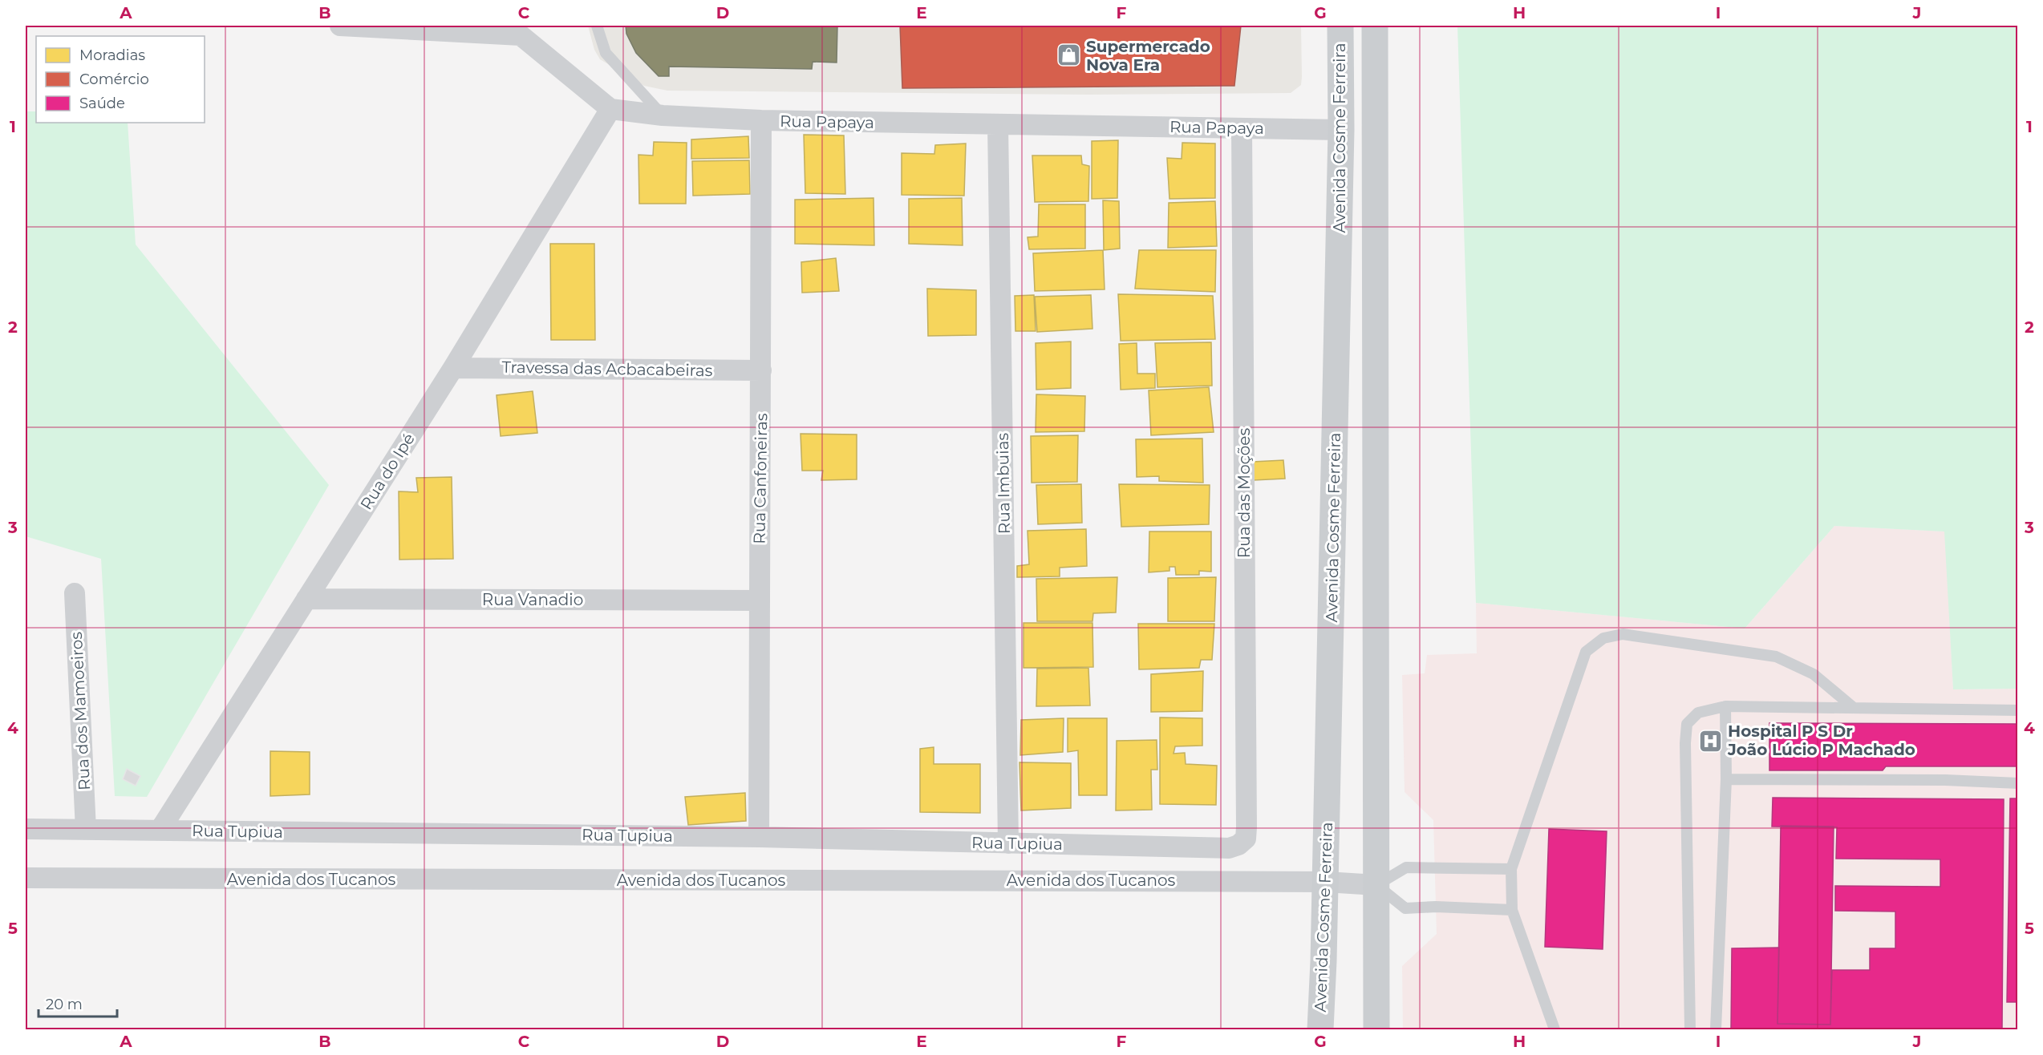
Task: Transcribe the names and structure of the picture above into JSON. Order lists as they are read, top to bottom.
{
  "streets": {
    "main road": ["Avenida Cosme Ferreira"],
    "street": [
      "Rua Papaya",
      "Travessa das Acbacabeiras",
      "Rua do Ipé",
      "Rua Canfoneiras",
      "Rua Imbuias",
      "Rua das Moções",
      "Rua Vanadio",
      "Rua dos Mamoeiros",
      "Rua Tupiua",
      "Avenida dos Tucanos"
    ]
  },
  "crossings": [
    ["Rua Papaya", "Avenida Cosme Ferreira"],
    ["Rua Papaya", "Rua do Ipé"],
    ["Rua Papaya", "Rua Canfoneiras"],
    ["Rua Papaya", "Rua Imbuias"],
    ["Rua Papaya", "Rua das Moções"],
    ["Avenida Cosme Ferreira", "Avenida dos Tucanos"],
    ["Travessa das Acbacabeiras", "Rua do Ipé"],
    ["Travessa das Acbacabeiras", "Rua Canfoneiras"],
    ["Rua do Ipé", "Rua Vanadio"],
    ["Rua do Ipé", "Rua Tupiua"],
    ["Rua Canfoneiras", "Rua Vanadio"],
    ["Rua Canfoneiras", "Rua Tupiua"],
    ["Rua Imbuias", "Rua Tupiua"],
    ["Rua das Moções", "Rua Tupiua"],
    ["Rua dos Mamoeiros", "Rua Tupiua"]
  ],
  "places": {
    "shop": ["Supermercado Nova Era"],
    "hospital": ["Hospital P S Dr João Lúcio P Machado"]
  },
  "legend": ["Moradias", "Comércio", "Saúde"],
  "scale_bar": "20 m",
  "grid": {
    "columns": [
      "A",
      "B",
      "C",
      "D",
      "E",
      "F",
      "G",
      "H",
      "I",
      "J"
    ],
    "rows": [
      "1",
      "2",
      "3",
      "4",
      "5"
    ]
  }
}
